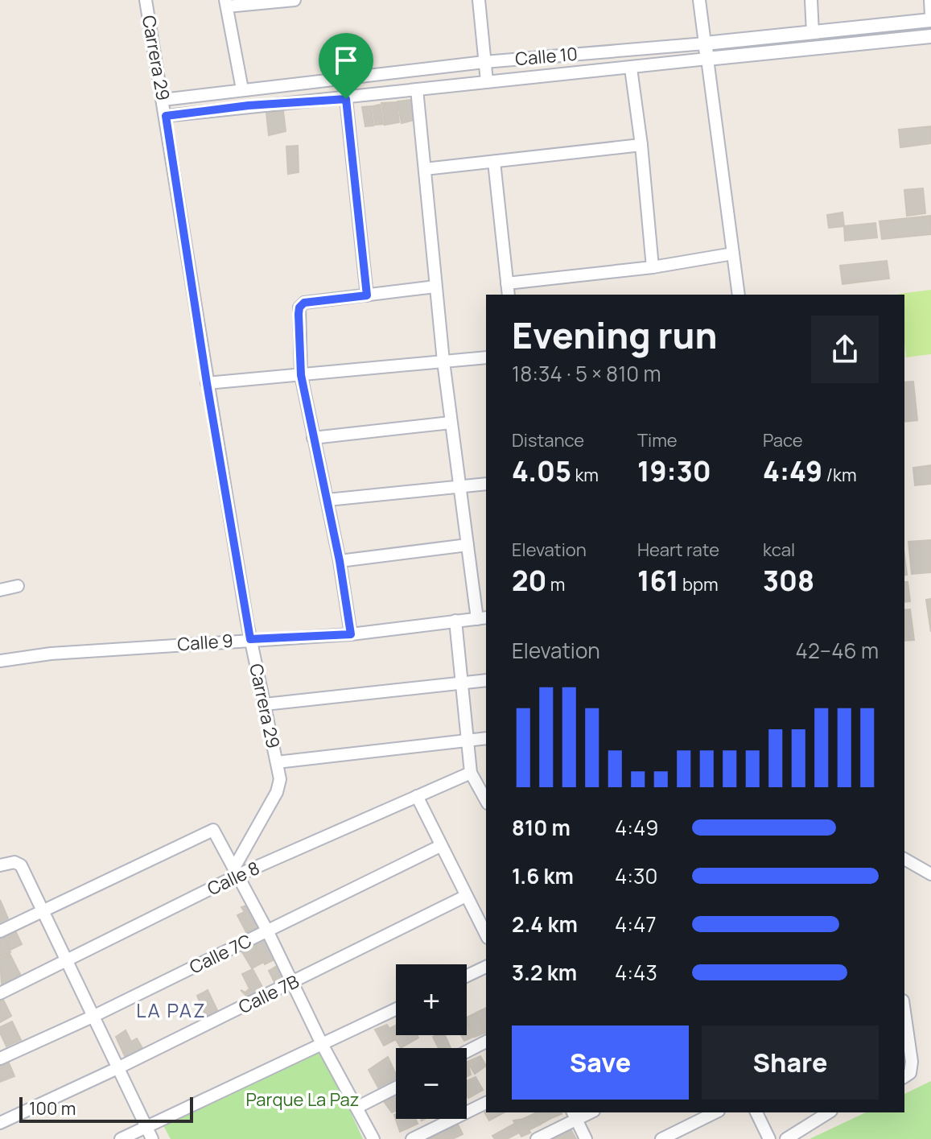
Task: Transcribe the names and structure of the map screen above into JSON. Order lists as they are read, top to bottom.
{
  "streets": {
    "street": [
      "Calle 10",
      "Carrera 29",
      "Calle 9",
      "Calle 8",
      "Calle 7C",
      "Calle 7B"
    ]
  },
  "crossings": [
    ["Calle 10", "Carrera 29"],
    ["Carrera 29", "Calle 9"],
    ["Carrera 29", "Calle 8"]
  ],
  "districts": ["LA PAZ"],
  "parks": ["Parque La Paz"],
  "scale_bar": "100 m",
  "page": {
    "heading": ["Evening run", "18:34 · 5 × 810 m"],
    "stats": [
      ["Distance", "4.05 km"],
      ["Time", "19:30"],
      ["Pace", "4:49 /km"],
      ["Elevation", "20 m"],
      ["Heart rate", "161 bpm"],
      ["kcal", "308"]
    ],
    "chart": ["Elevation", "42–46 m"],
    "list": [
      {
        "name": "810 m",
        "note": "4:49"
      },
      {
        "name": "1.6 km",
        "note": "4:30"
      },
      {
        "name": "2.4 km",
        "note": "4:47"
      },
      {
        "name": "3.2 km",
        "note": "4:43"
      }
    ],
    "map_buttons": ["+", "−"],
    "buttons": ["Save", "Share"],
    "scale": "100 m"
  }
}
